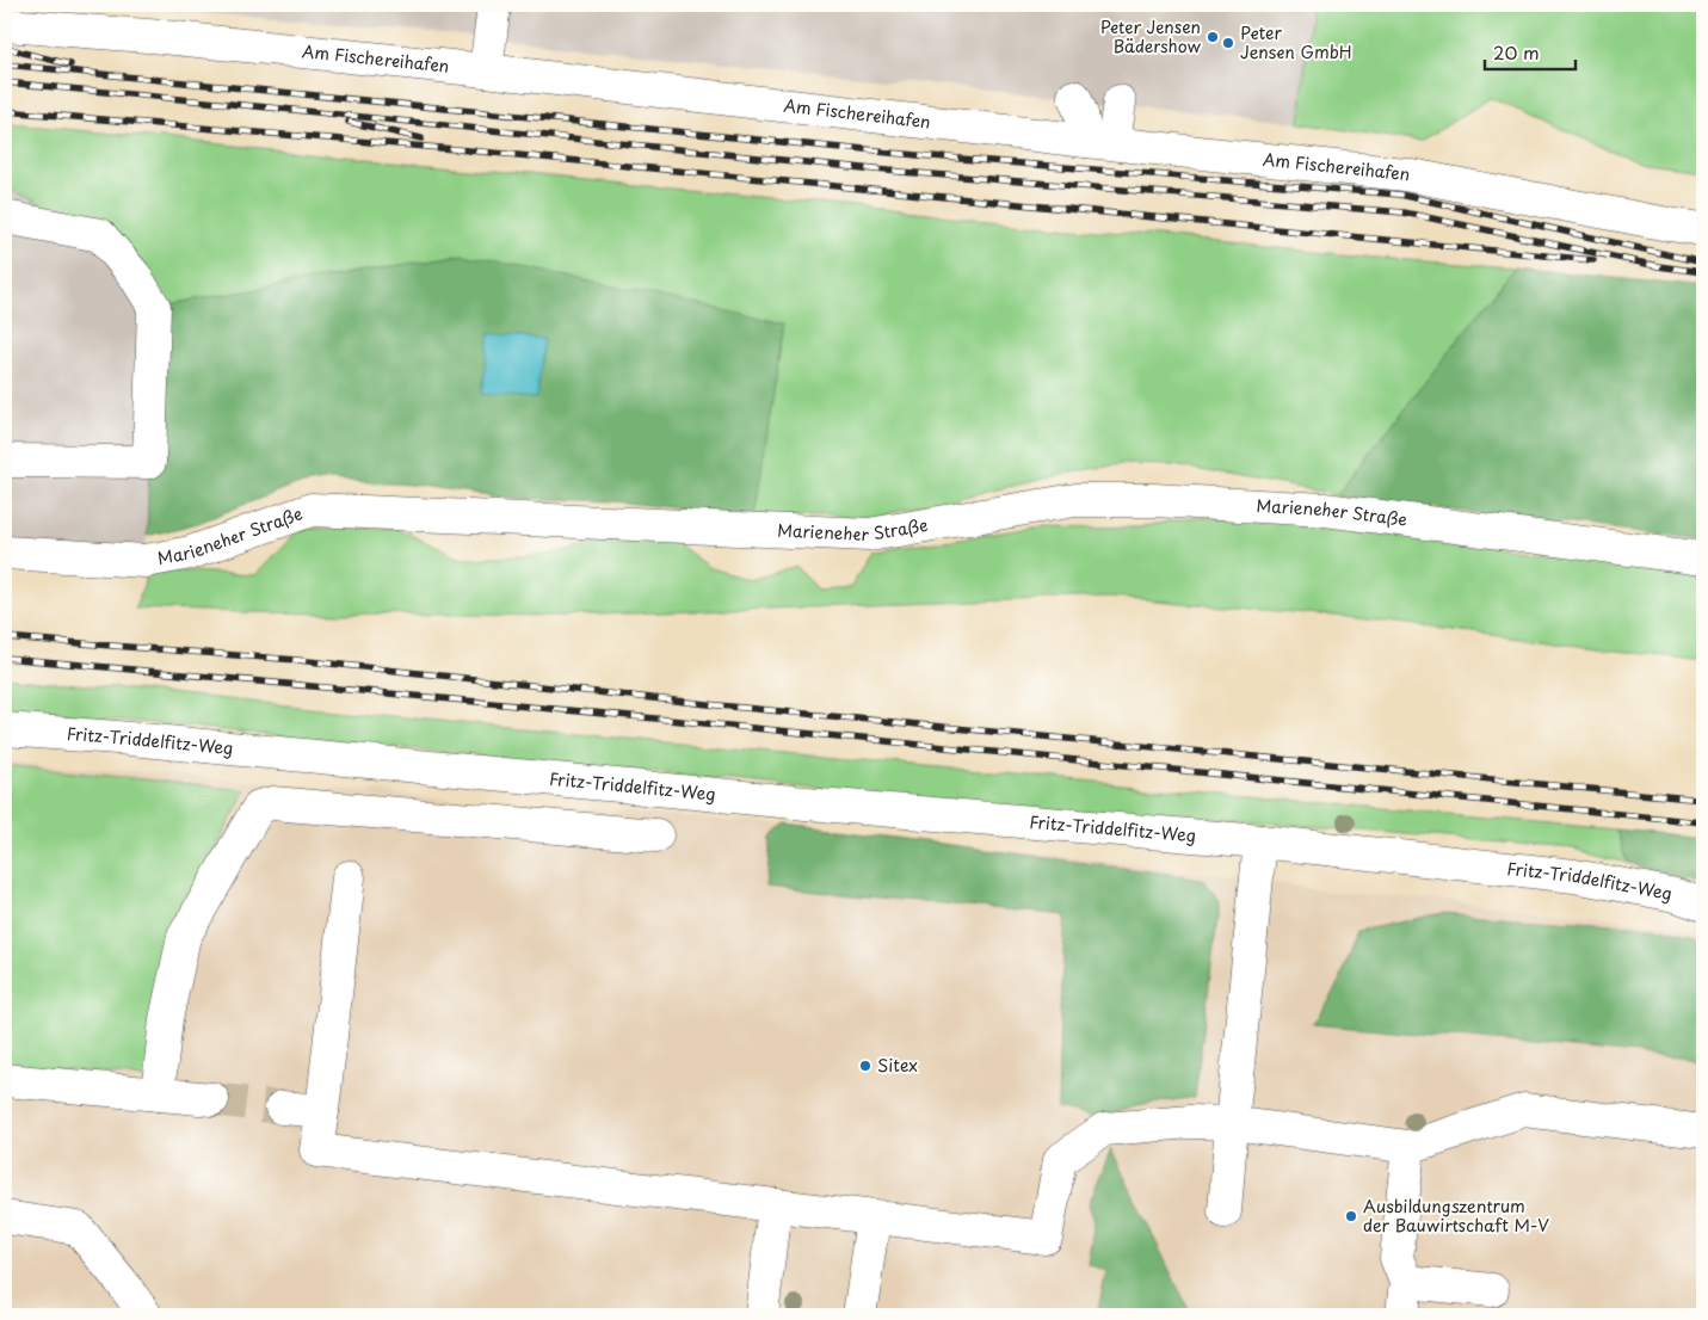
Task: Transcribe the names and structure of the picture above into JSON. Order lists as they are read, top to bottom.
{
  "streets": {
    "street": ["Am Fischereihafen", "Marieneher Straße", "Fritz-Triddelfitz-Weg"]
  },
  "places": [
    "Peter Jensen Bädershow",
    "Peter Jensen GmbH",
    "Sitex",
    "Ausbildungszentrum der Bauwirtschaft M-V"
  ],
  "scale_bar": "20 m"
}
